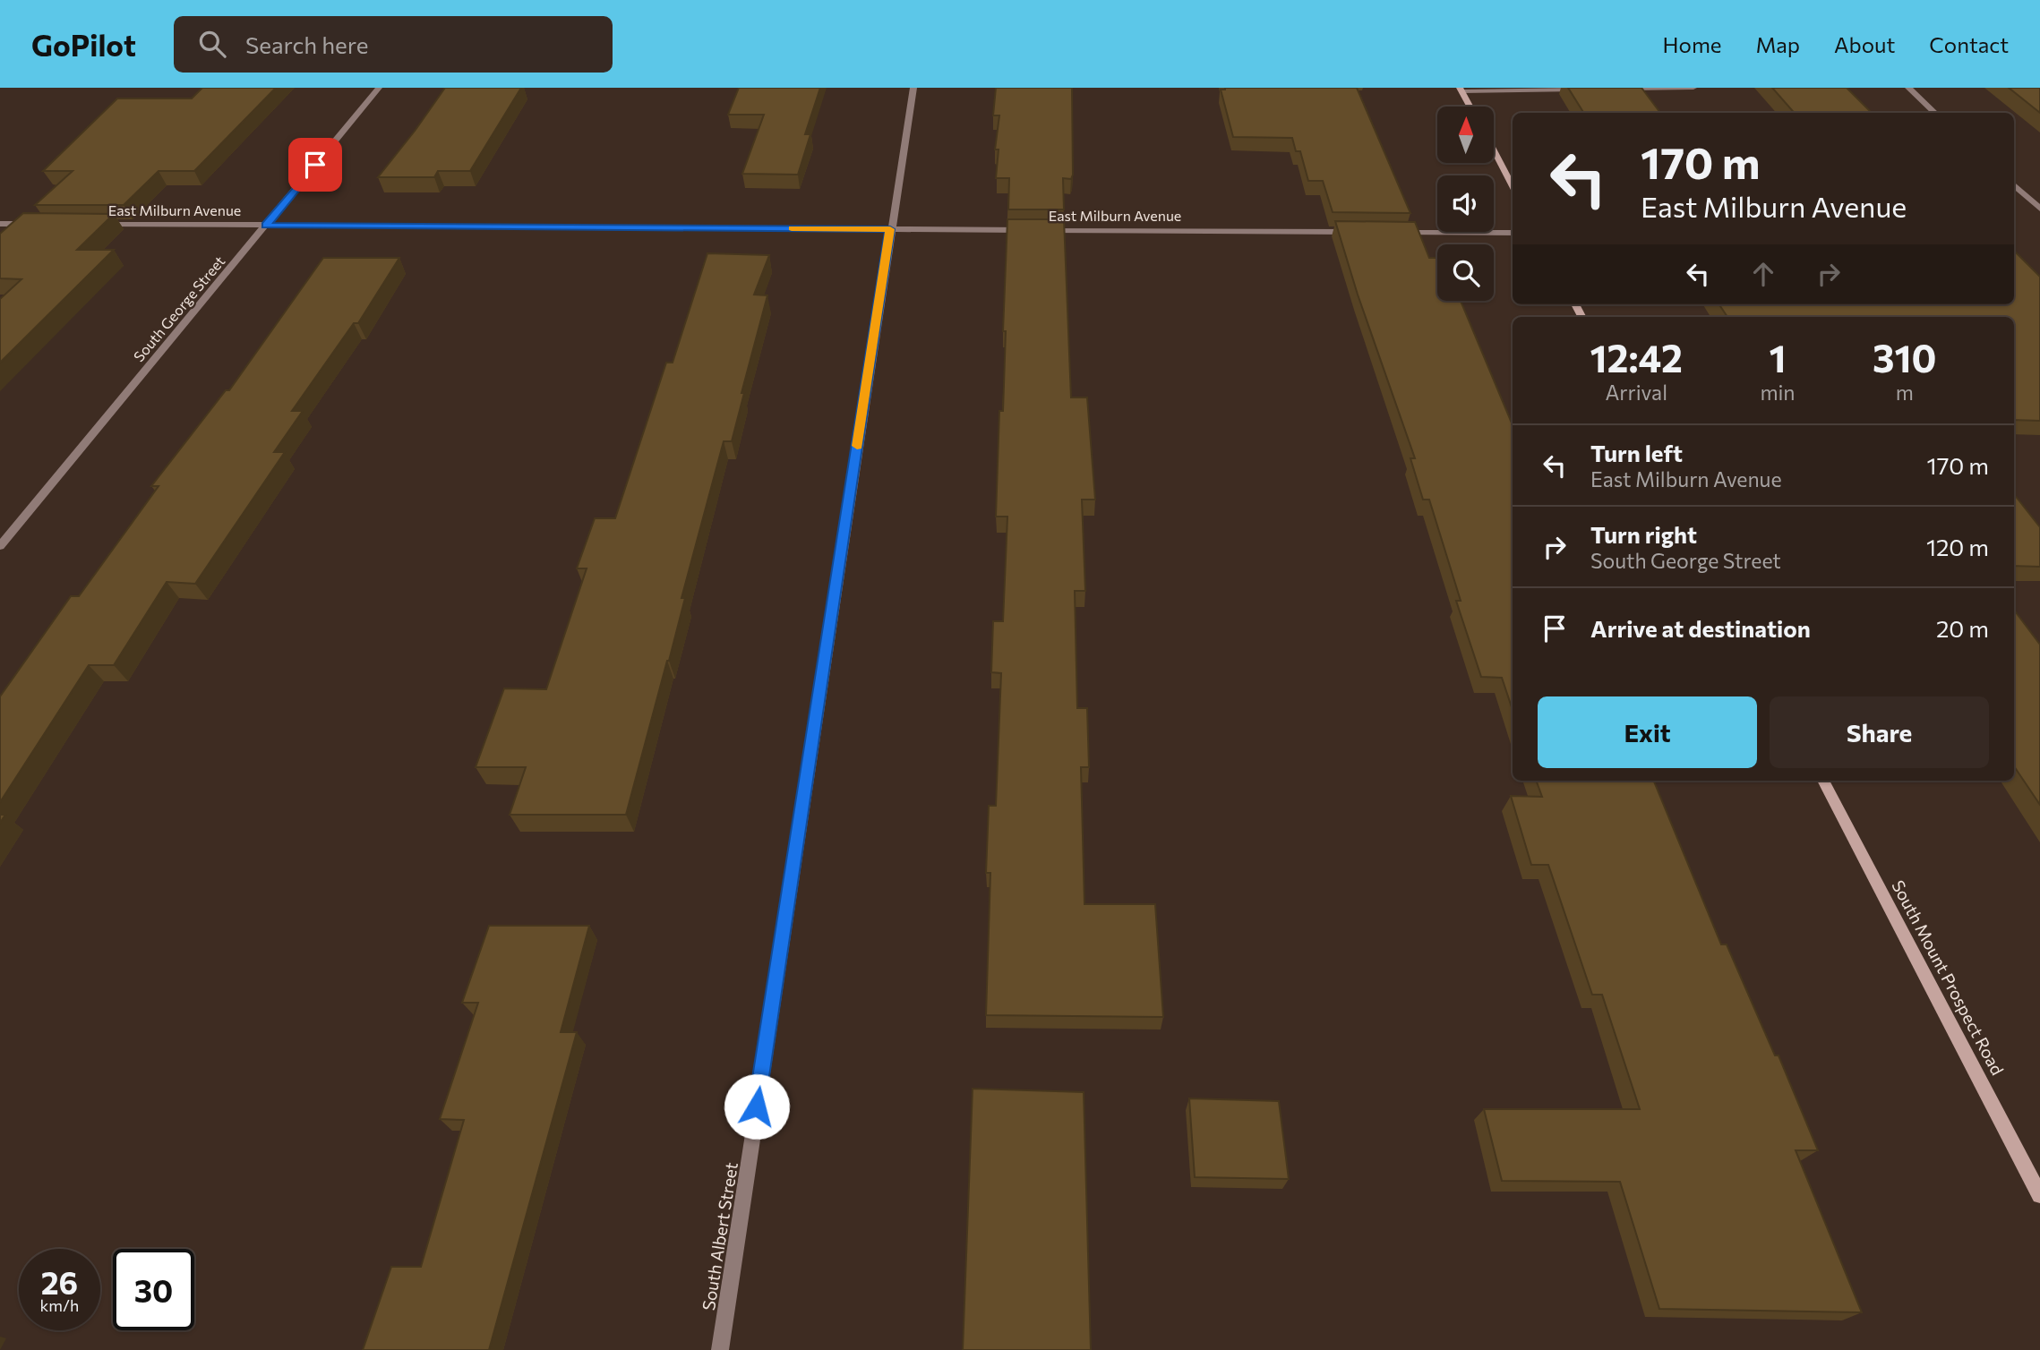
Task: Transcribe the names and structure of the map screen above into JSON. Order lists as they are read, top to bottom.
{
  "streets": {
    "main road": ["South Mount Prospect Road"],
    "street": ["East Milburn Avenue", "South George Street", "South Albert Street"]
  },
  "crossings": [
    ["East Milburn Avenue", "South George Street"],
    ["East Milburn Avenue", "South Albert Street"]
  ],
  "north": "top",
  "page": {
    "header": "GoPilot",
    "search": "Search here",
    "nav": [
      "Home",
      "Map",
      "About",
      "Contact"
    ],
    "turn": ["170 m", "East Milburn Avenue"],
    "eta": [
      "12:42",
      "Arrival",
      "1",
      "min",
      "310",
      "m"
    ],
    "list": [
      {
        "name": "Turn left",
        "note": "East Milburn Avenue",
        "value": "170 m"
      },
      {
        "name": "Turn right",
        "note": "South George Street",
        "value": "120 m"
      },
      {
        "name": "Arrive at destination",
        "value": "20 m"
      }
    ],
    "buttons": ["Exit", "Share"],
    "speed": "26 km/h",
    "limit": "30"
  }
}
